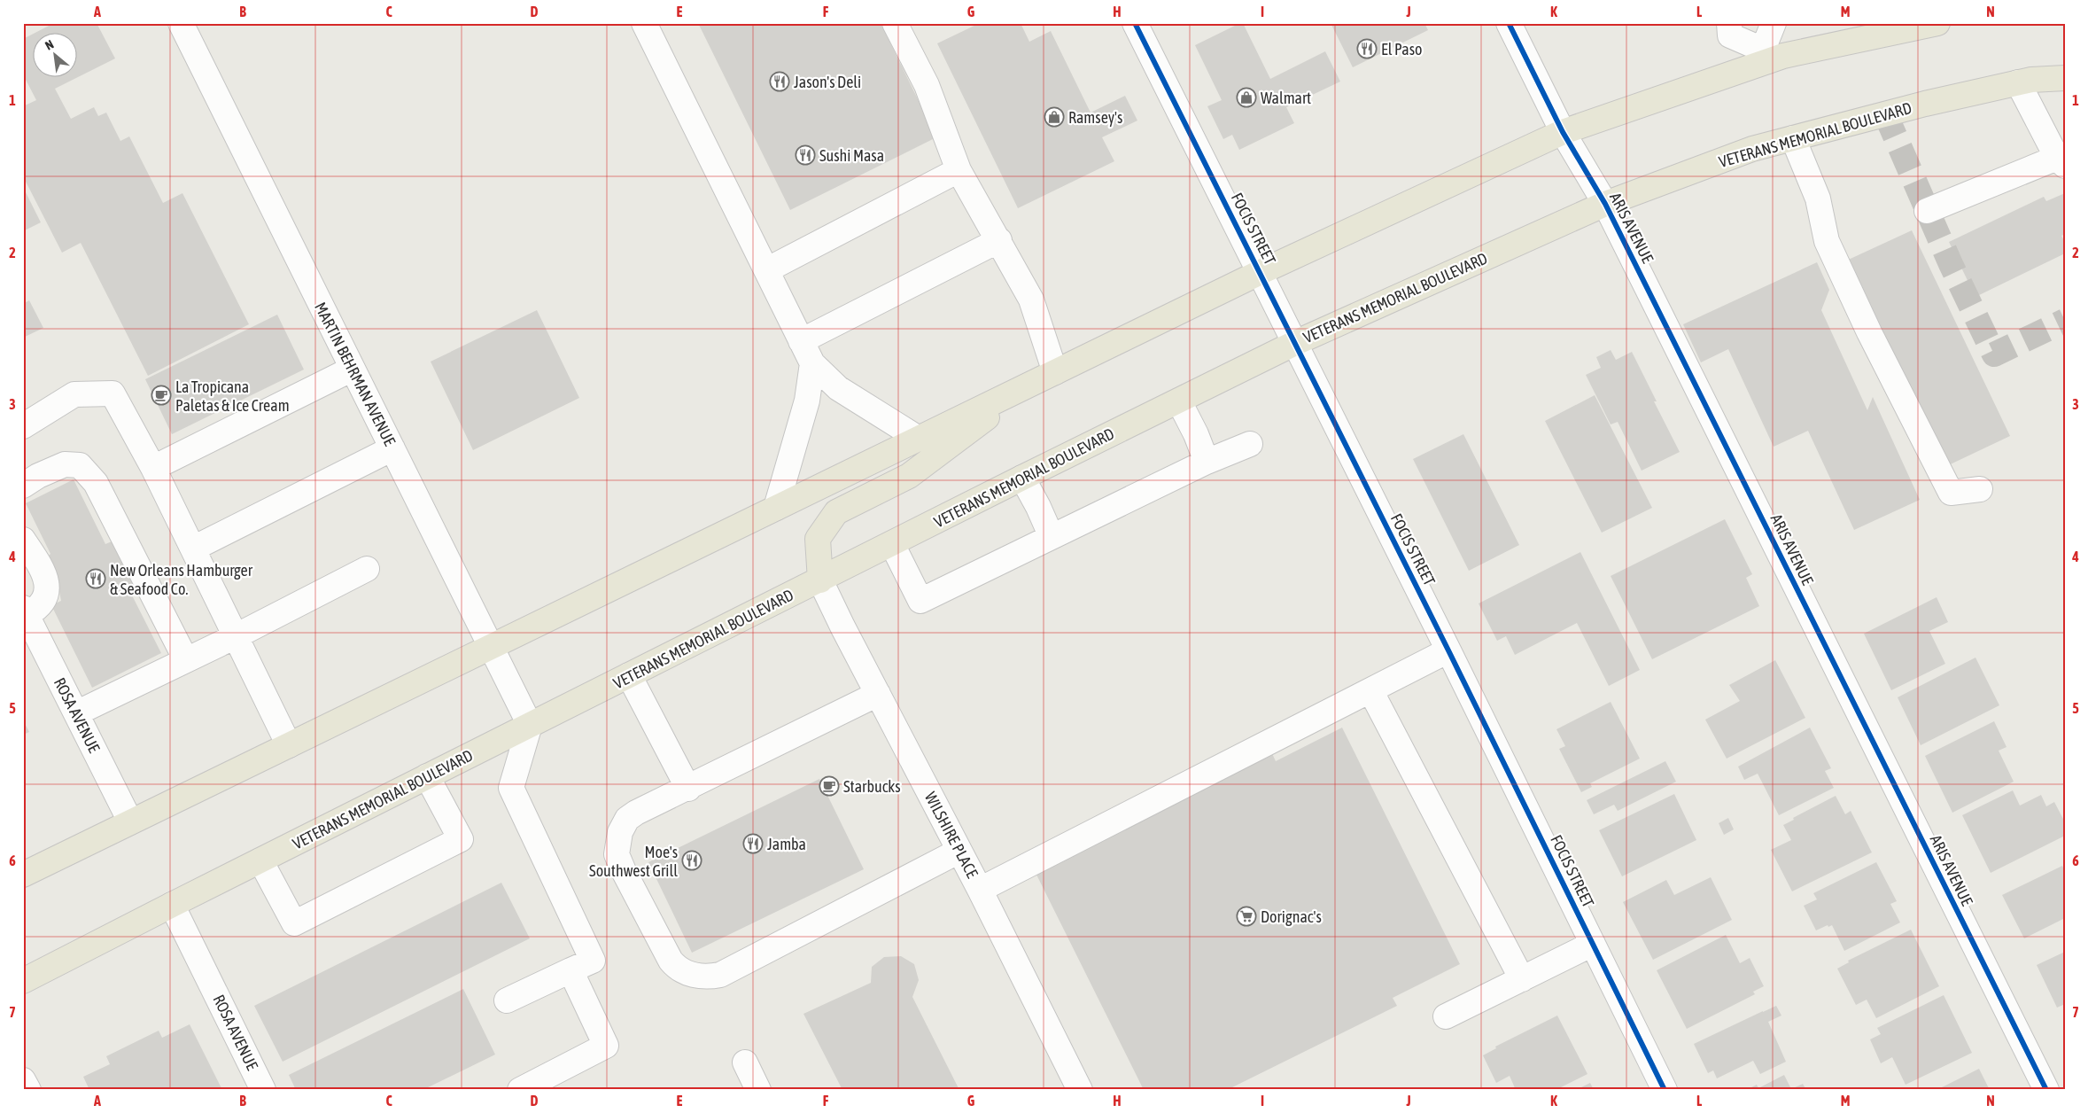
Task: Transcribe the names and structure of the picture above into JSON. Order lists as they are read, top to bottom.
{
  "streets": {
    "main road": ["VETERANS MEMORIAL BOULEVARD"],
    "street": [
      "ARIS AVENUE",
      "FOCIS STREET",
      "MARTIN BEHRMAN AVENUE",
      "ROSA AVENUE",
      "WILSHIRE PLACE"
    ]
  },
  "crossings": [
    ["VETERANS MEMORIAL BOULEVARD", "ARIS AVENUE"],
    ["VETERANS MEMORIAL BOULEVARD", "FOCIS STREET"],
    ["VETERANS MEMORIAL BOULEVARD", "MARTIN BEHRMAN AVENUE"],
    ["VETERANS MEMORIAL BOULEVARD", "ROSA AVENUE"],
    ["VETERANS MEMORIAL BOULEVARD", "WILSHIRE PLACE"]
  ],
  "places": {
    "restaurant": [
      "El Paso",
      "Jason's Deli",
      "Sushi Masa",
      "New Orleans Hamburger & Seafood Co.",
      "Jamba",
      "Moe's Southwest Grill"
    ],
    "shop": ["Walmart", "Ramsey's"],
    "cafe": ["La Tropicana Paletas & Ice Cream", "Starbucks"],
    "supermarket": ["Dorignac's"]
  },
  "north": "top left",
  "grid": {
    "columns": [
      "A",
      "B",
      "C",
      "D",
      "E",
      "F",
      "G",
      "H",
      "I",
      "J",
      "K",
      "L",
      "M",
      "N"
    ],
    "rows": [
      "1",
      "2",
      "3",
      "4",
      "5",
      "6",
      "7"
    ]
  }
}
